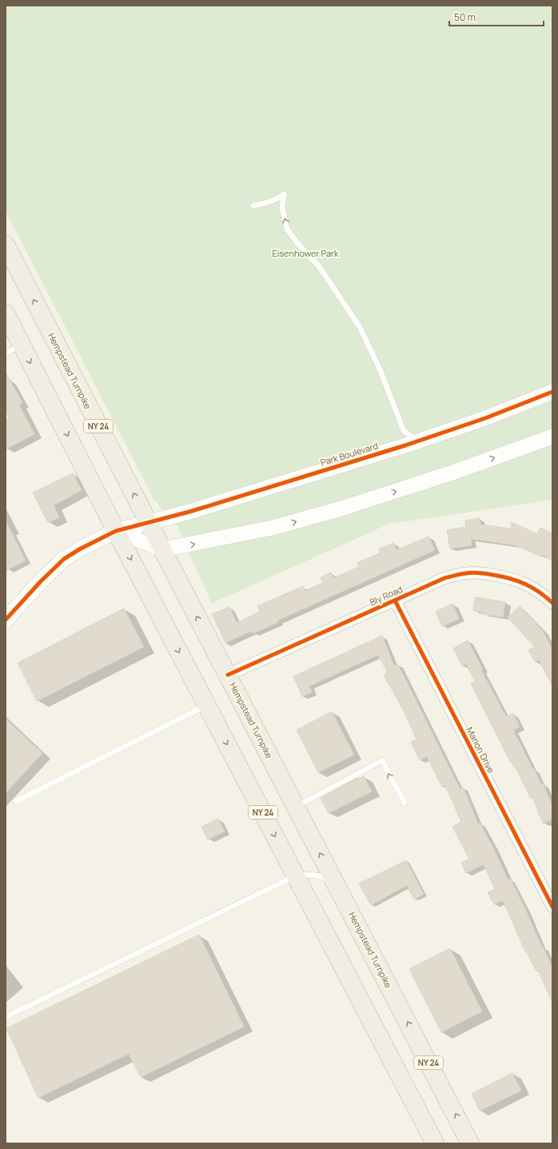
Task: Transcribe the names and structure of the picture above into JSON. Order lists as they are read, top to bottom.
{
  "streets": {
    "main road": ["Hempstead Turnpike", "NY 24"],
    "street": ["Park Boulevard", "Bly Road", "Marion Drive"]
  },
  "crossings": [
    ["Hempstead Turnpike", "Park Boulevard"],
    ["Hempstead Turnpike", "Bly Road"],
    ["NY 24", "Park Boulevard"],
    ["Bly Road", "Marion Drive"]
  ],
  "parks": ["Eisenhower Park"],
  "scale_bar": "50 m"
}
